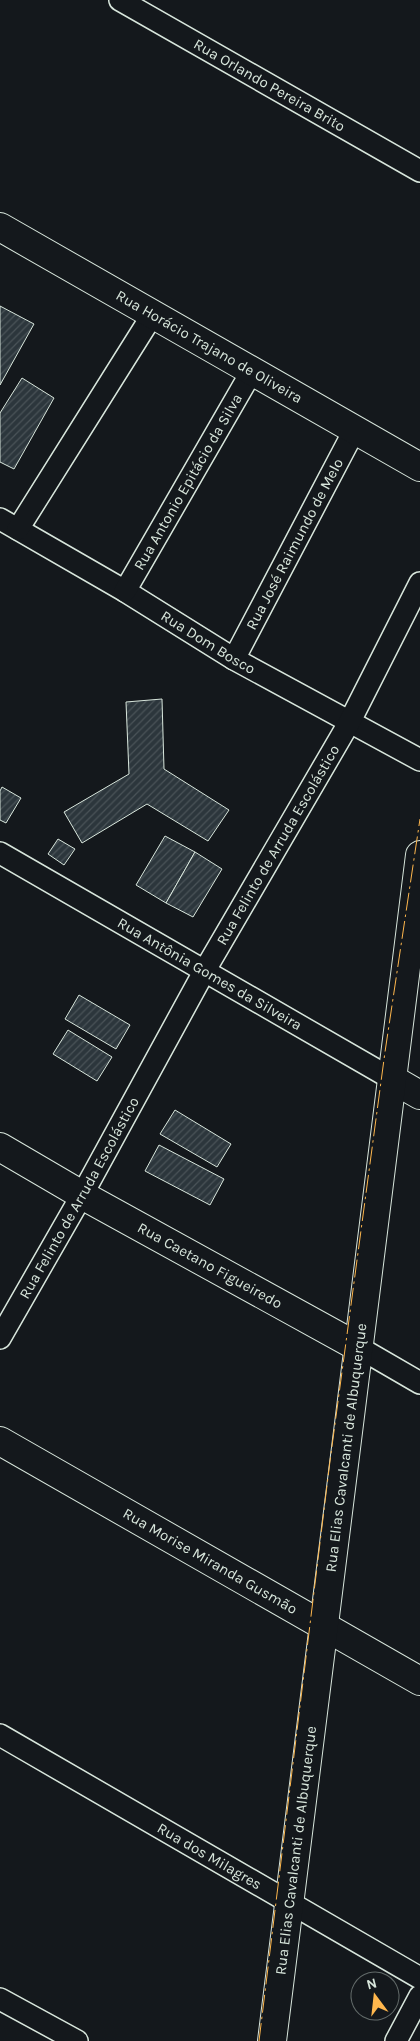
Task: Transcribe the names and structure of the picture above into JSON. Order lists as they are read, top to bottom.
{
  "streets": {
    "street": [
      "Rua Orlando Pereira Brito",
      "Rua Horácio Trajano de Oliveira",
      "Rua Antonio Epitácio da Silva",
      "Rua José Raimundo de Melo",
      "Rua Dom Bosco",
      "Rua Felinto de Arruda Escolástico",
      "Rua Antônia Gomes da Silveira",
      "Rua Caetano Figueiredo",
      "Rua Elias Cavalcanti de Albuquerque",
      "Rua Morise Miranda Gusmão",
      "Rua dos Milagres"
    ]
  },
  "crossings": [
    ["Rua Horácio Trajano de Oliveira", "Rua Antonio Epitácio da Silva"],
    ["Rua Horácio Trajano de Oliveira", "Rua José Raimundo de Melo"],
    ["Rua Antonio Epitácio da Silva", "Rua Dom Bosco"],
    ["Rua José Raimundo de Melo", "Rua Dom Bosco"],
    ["Rua Dom Bosco", "Rua Felinto de Arruda Escolástico"],
    ["Rua Felinto de Arruda Escolástico", "Rua Antônia Gomes da Silveira"],
    ["Rua Felinto de Arruda Escolástico", "Rua Caetano Figueiredo"],
    ["Rua Antônia Gomes da Silveira", "Rua Elias Cavalcanti de Albuquerque"],
    ["Rua Caetano Figueiredo", "Rua Elias Cavalcanti de Albuquerque"],
    ["Rua Elias Cavalcanti de Albuquerque", "Rua Morise Miranda Gusmão"],
    ["Rua Elias Cavalcanti de Albuquerque", "Rua dos Milagres"]
  ],
  "north": "top"
}
